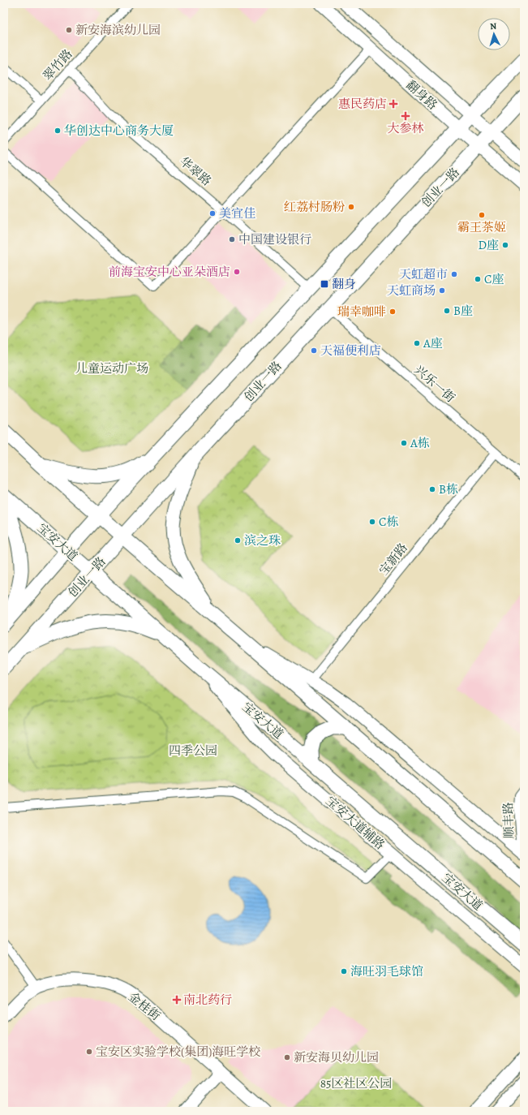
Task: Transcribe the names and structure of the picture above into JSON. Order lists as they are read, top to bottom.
{
  "streets": {
    "main road": [
      "翻身路",
      "创业一路",
      "宝安大道",
      "宝安大道辅路",
      "金桂街"
    ],
    "street": [
      "翠竹路",
      "华翠路",
      "兴乐一街",
      "宝新路",
      "顺丰路"
    ]
  },
  "crossings": [
    ["翠竹路", "华翠路"],
    ["翻身路", "创业一路"],
    ["创业一路", "兴乐一街"],
    ["创业一路", "宝安大道"],
    ["兴乐一街", "宝新路"],
    ["宝安大道", "宝安大道辅路"]
  ],
  "parks": ["儿童运动广场", "四季公园", "85区社区公园"],
  "places": {
    "other": [
      "新安海滨幼儿园",
      "华创达中心商务大厦",
      "红荔村肠粉",
      "美宜佳",
      "霸王茶姬",
      "中国建设银行",
      "D座",
      "前海宝安中心亚朵酒店",
      "天虹超市",
      "C座",
      "天虹商场",
      "B座",
      "瑞幸咖啡",
      "A座",
      "天福便利店",
      "A栋",
      "B栋",
      "C栋",
      "滨之珠",
      "海旺羽毛球馆",
      "宝安区实验学校(集团)海旺学校",
      "新安海贝幼儿园"
    ],
    "health": ["惠民药店", "大参林", "南北药行"],
    "transit": ["翻身"]
  },
  "north": "top"
}
